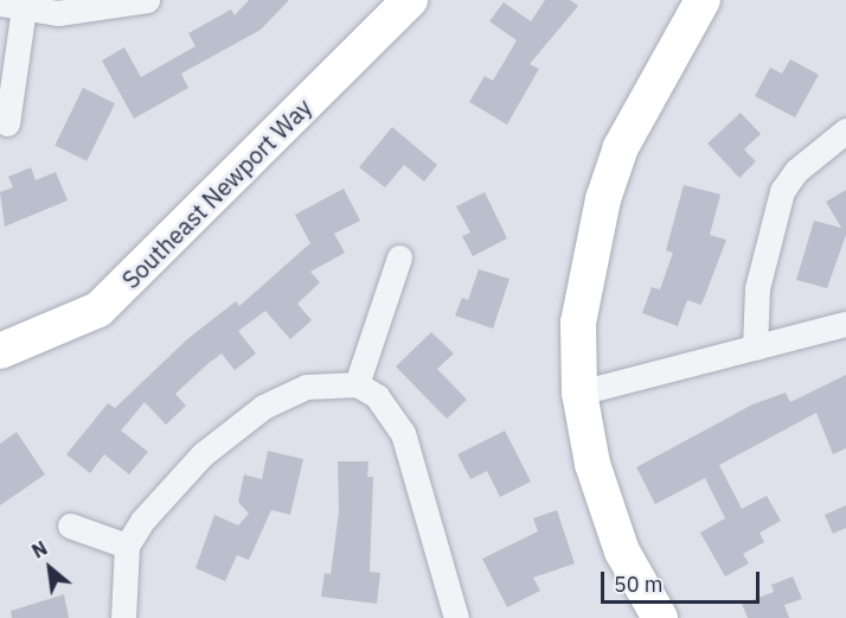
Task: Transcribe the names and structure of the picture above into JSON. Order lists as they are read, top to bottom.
{
  "streets": {
    "street": ["Southeast Newport Way"]
  },
  "scale_bar": "50 m",
  "north": "top left"
}
